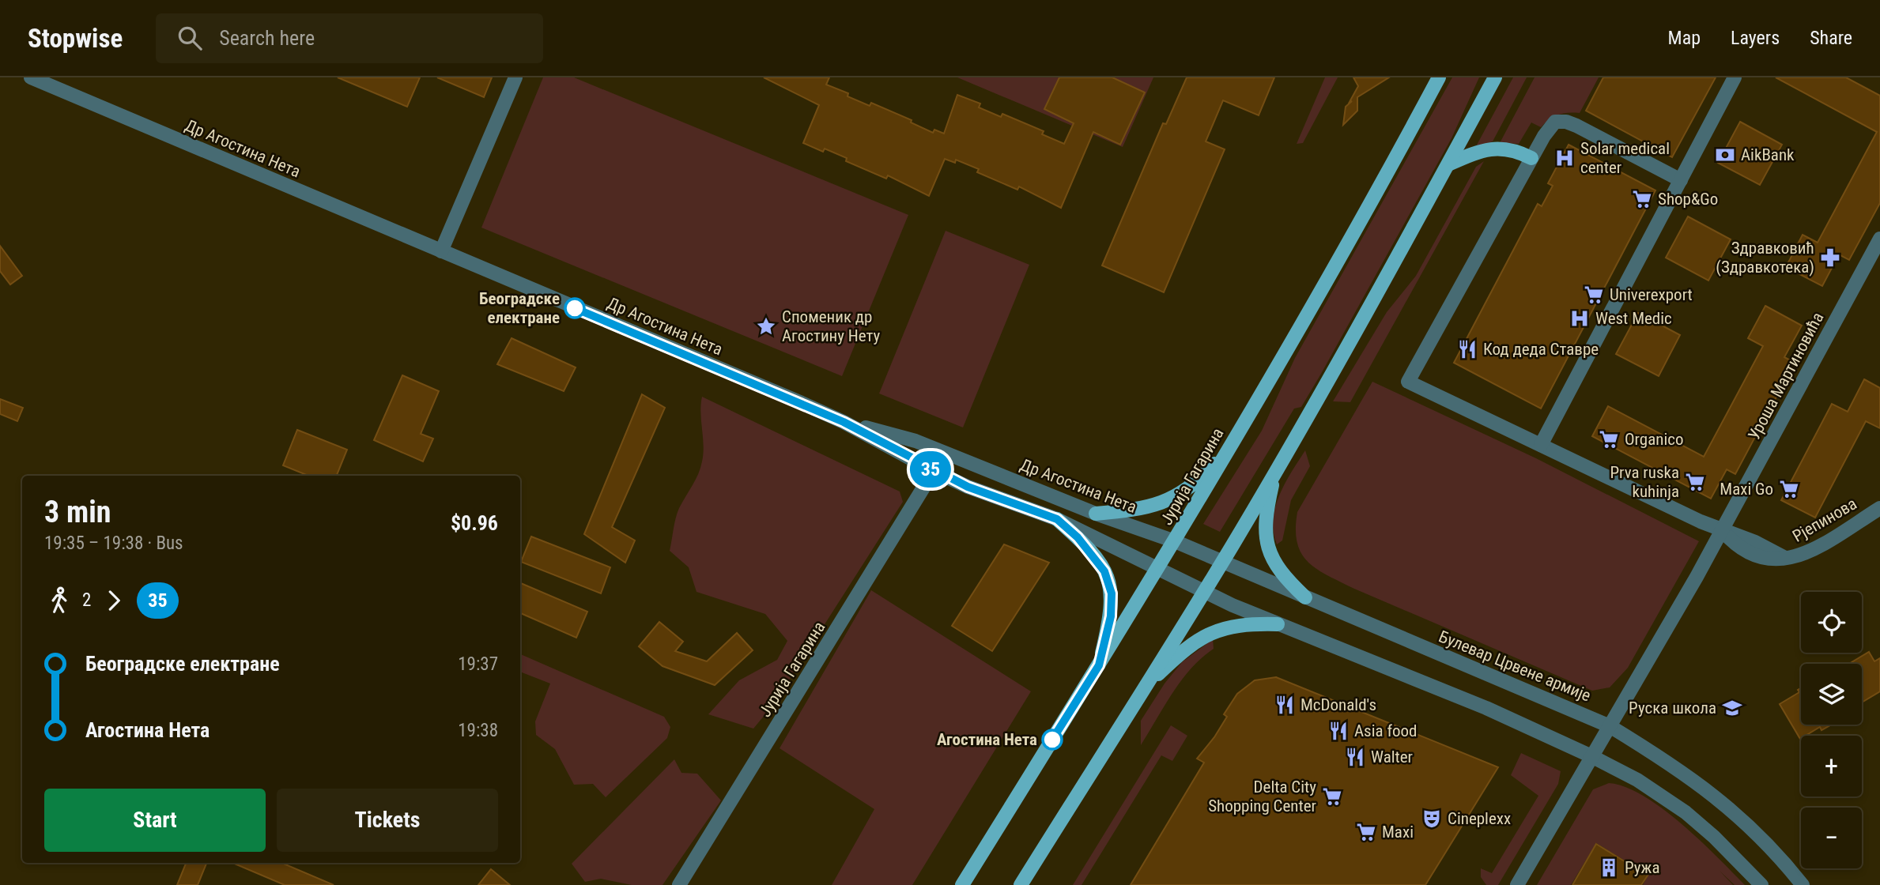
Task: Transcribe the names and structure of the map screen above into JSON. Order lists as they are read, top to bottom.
{
  "streets": {
    "main road": ["Јурија Гагарина"],
    "street": [
      "Др Агостина Нета",
      "Уроша Мартиновића",
      "Рјепинова",
      "Булевар Црвене армије"
    ]
  },
  "crossings": [
    ["Др Агостина Нета", "Јурија Гагарина"],
    ["Др Агостина Нета", "Булевар Црвене армије"],
    ["Уроша Мартиновића", "Рјепинова"],
    ["Уроша Мартиновића", "Булевар Црвене армије"],
    ["Јурија Гагарина", "Булевар Црвене армије"]
  ],
  "places": {
    "bank": ["AikBank"],
    "hospital": ["Solar medical center", "West Medic"],
    "supermarket": [
      "Shop&Go",
      "Univerexport",
      "Organico",
      "Prva ruska kuhinja",
      "Maxi Go",
      "Delta City Shopping Center",
      "Maxi"
    ],
    "pharmacy": ["Здравковић (Здравкотека)"],
    "other": ["Београдске електране", "Агостина Нета"],
    "place": ["Споменик др Агостину Нету"],
    "restaurant": [
      "Код деда Ставре",
      "McDonald's",
      "Asia food",
      "Walter"
    ],
    "school or university": ["Руска школа"],
    "theatre": ["Cineplexx"],
    "building": ["Ружа"]
  },
  "lines": ["bus line 35"],
  "page": {
    "header": "Stopwise",
    "search": "Search here",
    "nav": ["Map", "Layers", "Share"],
    "on_map": "35",
    "heading": ["3 min", "19:35 – 19:38 · Bus", "$0.96"],
    "legs": ["2", "35"],
    "map_buttons": ["+", "−"],
    "list": [
      {
        "name": "Београдске електране",
        "value": "19:37"
      },
      {
        "name": "Агостина Нета",
        "value": "19:38"
      }
    ],
    "buttons": ["Start", "Tickets"]
  }
}
